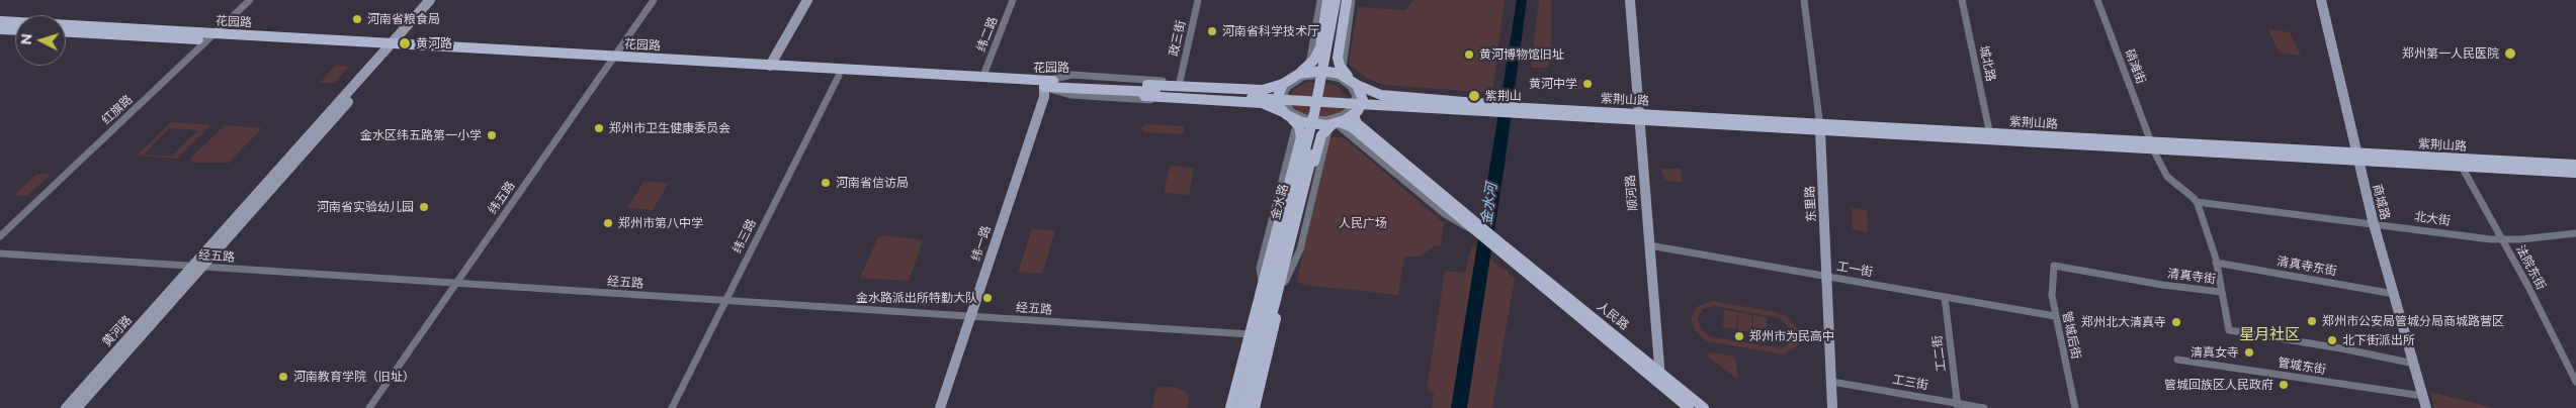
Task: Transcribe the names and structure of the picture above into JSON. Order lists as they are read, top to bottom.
{
  "streets": {
    "main road": [
      "花园路",
      "紫荆山路",
      "金水路",
      "人民路"
    ],
    "street": [
      "纬二路",
      "政三街",
      "城北路",
      "硝滩街",
      "红旗路",
      "顺河路",
      "纬五路",
      "商城路",
      "东里路",
      "北大街",
      "纬三路",
      "纬一路",
      "经五路",
      "清真寺东街",
      "法院东街",
      "工一街",
      "清真寺街",
      "黄河路",
      "管城后街",
      "工二街",
      "管城东街",
      "工三街"
    ]
  },
  "crossings": [
    ["花园路", "纬二路"],
    ["花园路", "红旗路"],
    ["花园路", "纬五路"],
    ["花园路", "纬三路"],
    ["花园路", "纬一路"],
    ["花园路", "黄河路"],
    ["城北路", "紫荆山路"],
    ["硝滩街", "紫荆山路"],
    ["硝滩街", "北大街"],
    ["紫荆山路", "顺河路"],
    ["紫荆山路", "商城路"],
    ["紫荆山路", "东里路"],
    ["紫荆山路", "法院东街"],
    ["顺河路", "工一街"],
    ["顺河路", "人民路"],
    ["纬五路", "经五路"],
    ["商城路", "北大街"],
    ["商城路", "清真寺东街"],
    ["商城路", "清真寺街"],
    ["商城路", "管城东街"],
    ["东里路", "工一街"],
    ["东里路", "工三街"],
    ["北大街", "法院东街"],
    ["纬三路", "经五路"],
    ["纬一路", "经五路"],
    ["经五路", "黄河路"],
    ["工一街", "管城后街"],
    ["工一街", "工二街"],
    ["清真寺街", "管城后街"],
    ["工二街", "工三街"]
  ],
  "districts": ["星月社区"],
  "water": ["金水河"],
  "parks": ["人民广场"],
  "places": [
    "河南省粮食局",
    "河南省科学技术厅",
    "黄河路",
    "郑州第一人民医院",
    "黄河博物馆旧址",
    "黄河中学",
    "紫荆山",
    "郑州市卫生健康委员会",
    "金水区纬五路第一小学",
    "河南省信访局",
    "河南省实验幼儿园",
    "郑州市第八中学",
    "金水路派出所特勤大队",
    "郑州市公安局管城分局商城路营区",
    "郑州北大清真寺",
    "郑州市为民高中",
    "北下街派出所",
    "清真女寺",
    "河南教育学院（旧址）",
    "管城回族区人民政府"
  ],
  "north": "left"
}
